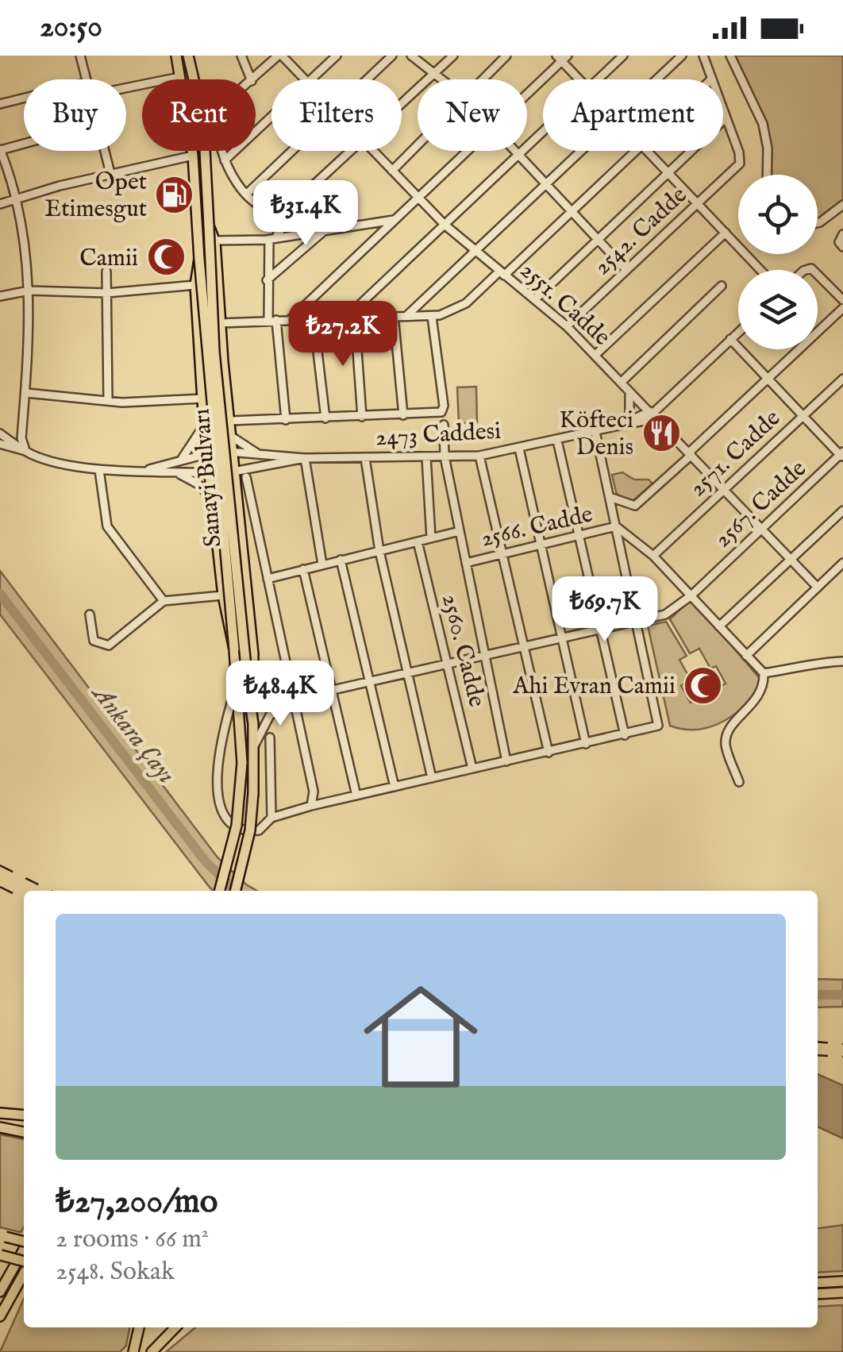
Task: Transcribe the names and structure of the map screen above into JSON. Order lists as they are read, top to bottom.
{
  "streets": {
    "main road": ["Sanayi Bulvarı"],
    "street": [
      "2542. Cadde",
      "2551. Cadde",
      "2473 Caddesi",
      "2571. Cadde",
      "2567. Cadde",
      "2566. Cadde",
      "2560. Cadde"
    ]
  },
  "crossings": [
    ["2542. Cadde", "2551. Cadde"],
    ["2551. Cadde", "2473 Caddesi"],
    ["2551. Cadde", "2571. Cadde"],
    ["2551. Cadde", "2567. Cadde"],
    ["2567. Cadde", "2560. Cadde"]
  ],
  "water": ["Ankara Çayı"],
  "places": {
    "fuel station": ["Opet Etimesgut"],
    "mosque": ["Camii", "Ahi Evran Camii"],
    "restaurant": ["Köfteci Denis"]
  },
  "page": {
    "status": "20:50",
    "chip": [
      "Buy",
      "Rent",
      "Filters",
      "New",
      "Apartment"
    ],
    "price": [
      "₺31.4K",
      "₺27.2K",
      "₺69.7K",
      "₺48.4K"
    ],
    "list": [
      {
        "name": "₺27,200/mo",
        "note": "2 rooms · 66 m² · 2548. Sokak"
      }
    ]
  }
}
